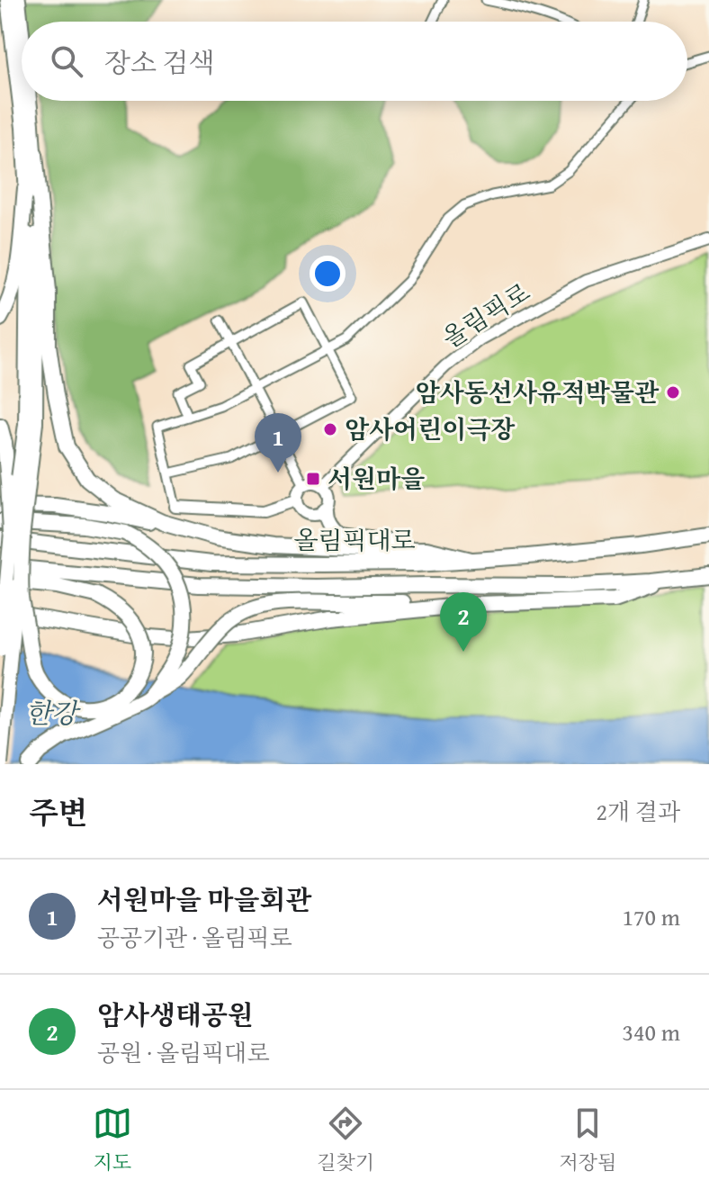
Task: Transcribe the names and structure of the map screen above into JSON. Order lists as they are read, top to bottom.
{
  "streets": {
    "highway": ["올림픽대로"],
    "main road": ["올림픽로"]
  },
  "water": ["한강"],
  "places": {
    "other": ["암사동선사유적박물관", "암사어린이극장"],
    "transit": ["서원마을"]
  },
  "page": {
    "search": "장소 검색",
    "pins": ["1", "2"],
    "heading": ["주변", "2개 결과"],
    "list": [
      {
        "mark": "1",
        "name": "서원마을 마을회관",
        "note": "공공기관 · 올림픽로",
        "value": "170 m"
      },
      {
        "mark": "2",
        "name": "암사생태공원",
        "note": "공원 · 올림픽대로",
        "value": "340 m"
      }
    ],
    "nav": ["지도", "길찾기", "저장됨"]
  }
}
